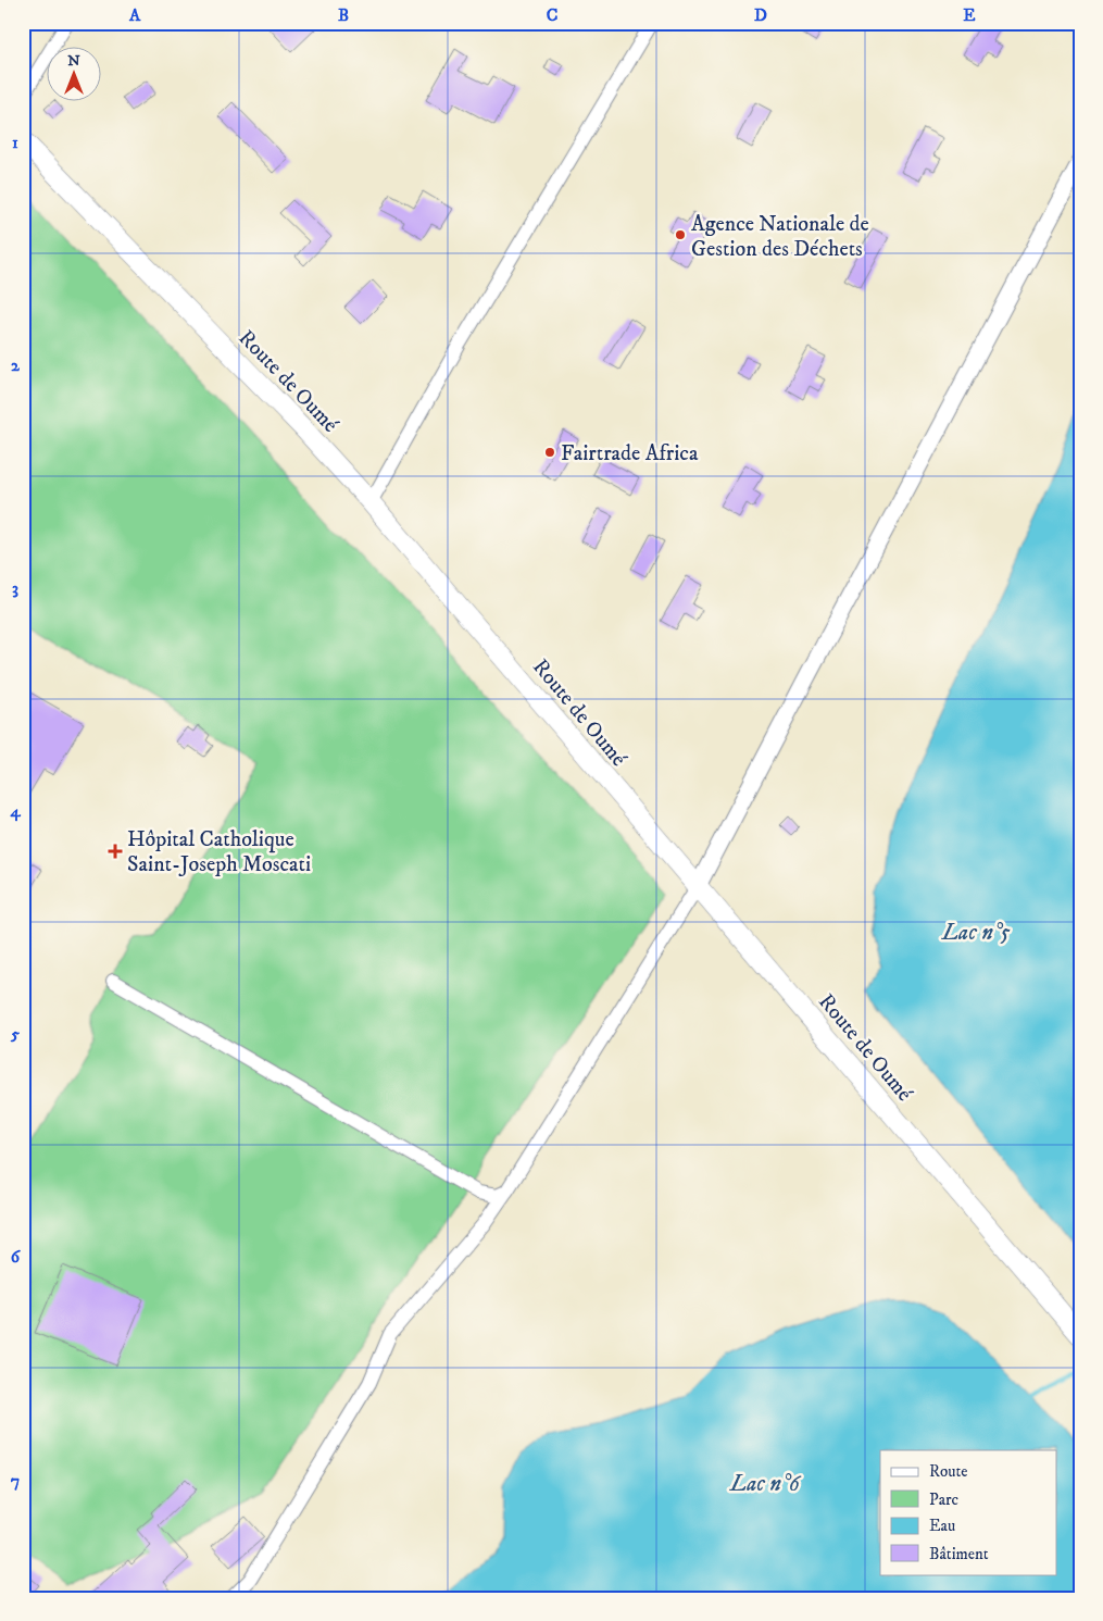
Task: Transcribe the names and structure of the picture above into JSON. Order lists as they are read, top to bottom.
{
  "streets": {
    "main road": ["Route de Oumé"]
  },
  "water": ["Lac n°5", "Lac n°6"],
  "places": {
    "other": ["Agence Nationale de Gestion des Déchets", "Fairtrade Africa"],
    "health": ["Hôpital Catholique Saint-Joseph Moscati"]
  },
  "legend": [
    "Route",
    "Parc",
    "Eau",
    "Bâtiment"
  ],
  "north": "top",
  "grid": {
    "columns": [
      "A",
      "B",
      "C",
      "D",
      "E"
    ],
    "rows": [
      "1",
      "2",
      "3",
      "4",
      "5",
      "6",
      "7"
    ]
  }
}
